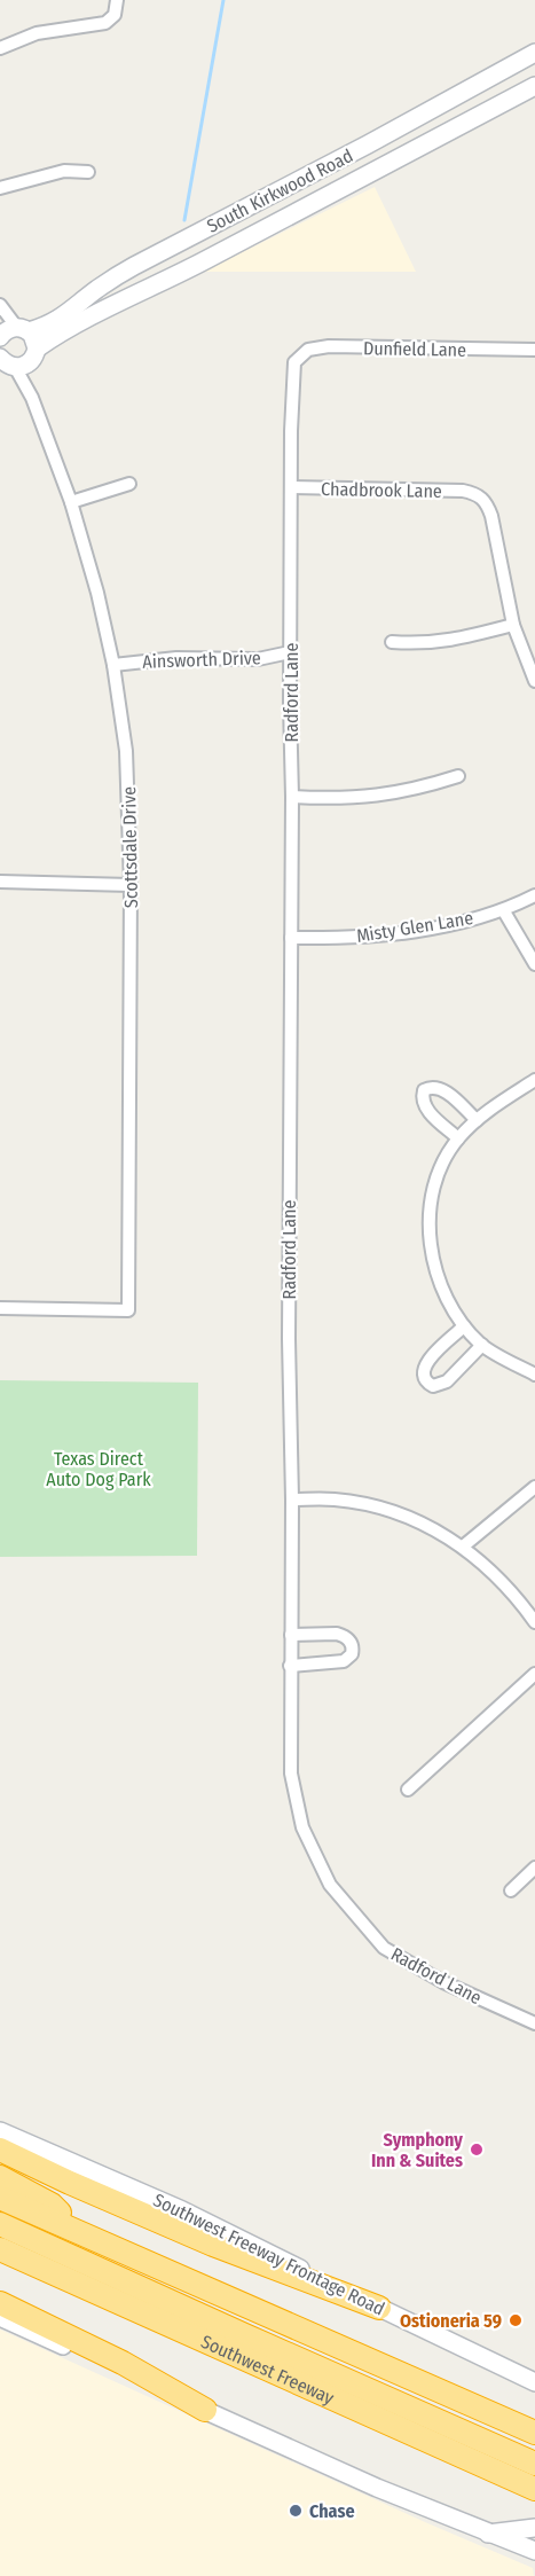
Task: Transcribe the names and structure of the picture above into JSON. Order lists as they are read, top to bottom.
{
  "streets": {
    "highway": ["Southwest Freeway"],
    "main road": ["South Kirkwood Road", "Southwest Freeway Frontage Road"],
    "street": [
      "Dunfield Lane",
      "Chadbrook Lane",
      "Ainsworth Drive",
      "Radford Lane",
      "Scottsdale Drive",
      "Misty Glen Lane"
    ]
  },
  "crossings": [
    ["Dunfield Lane", "Radford Lane"],
    ["Chadbrook Lane", "Radford Lane"],
    ["Ainsworth Drive", "Radford Lane"],
    ["Ainsworth Drive", "Scottsdale Drive"],
    ["Radford Lane", "Misty Glen Lane"]
  ],
  "parks": ["Texas Direct Auto Dog Park"],
  "places": ["Symphony Inn & Suites", "Ostioneria 59", "Chase"]
}
